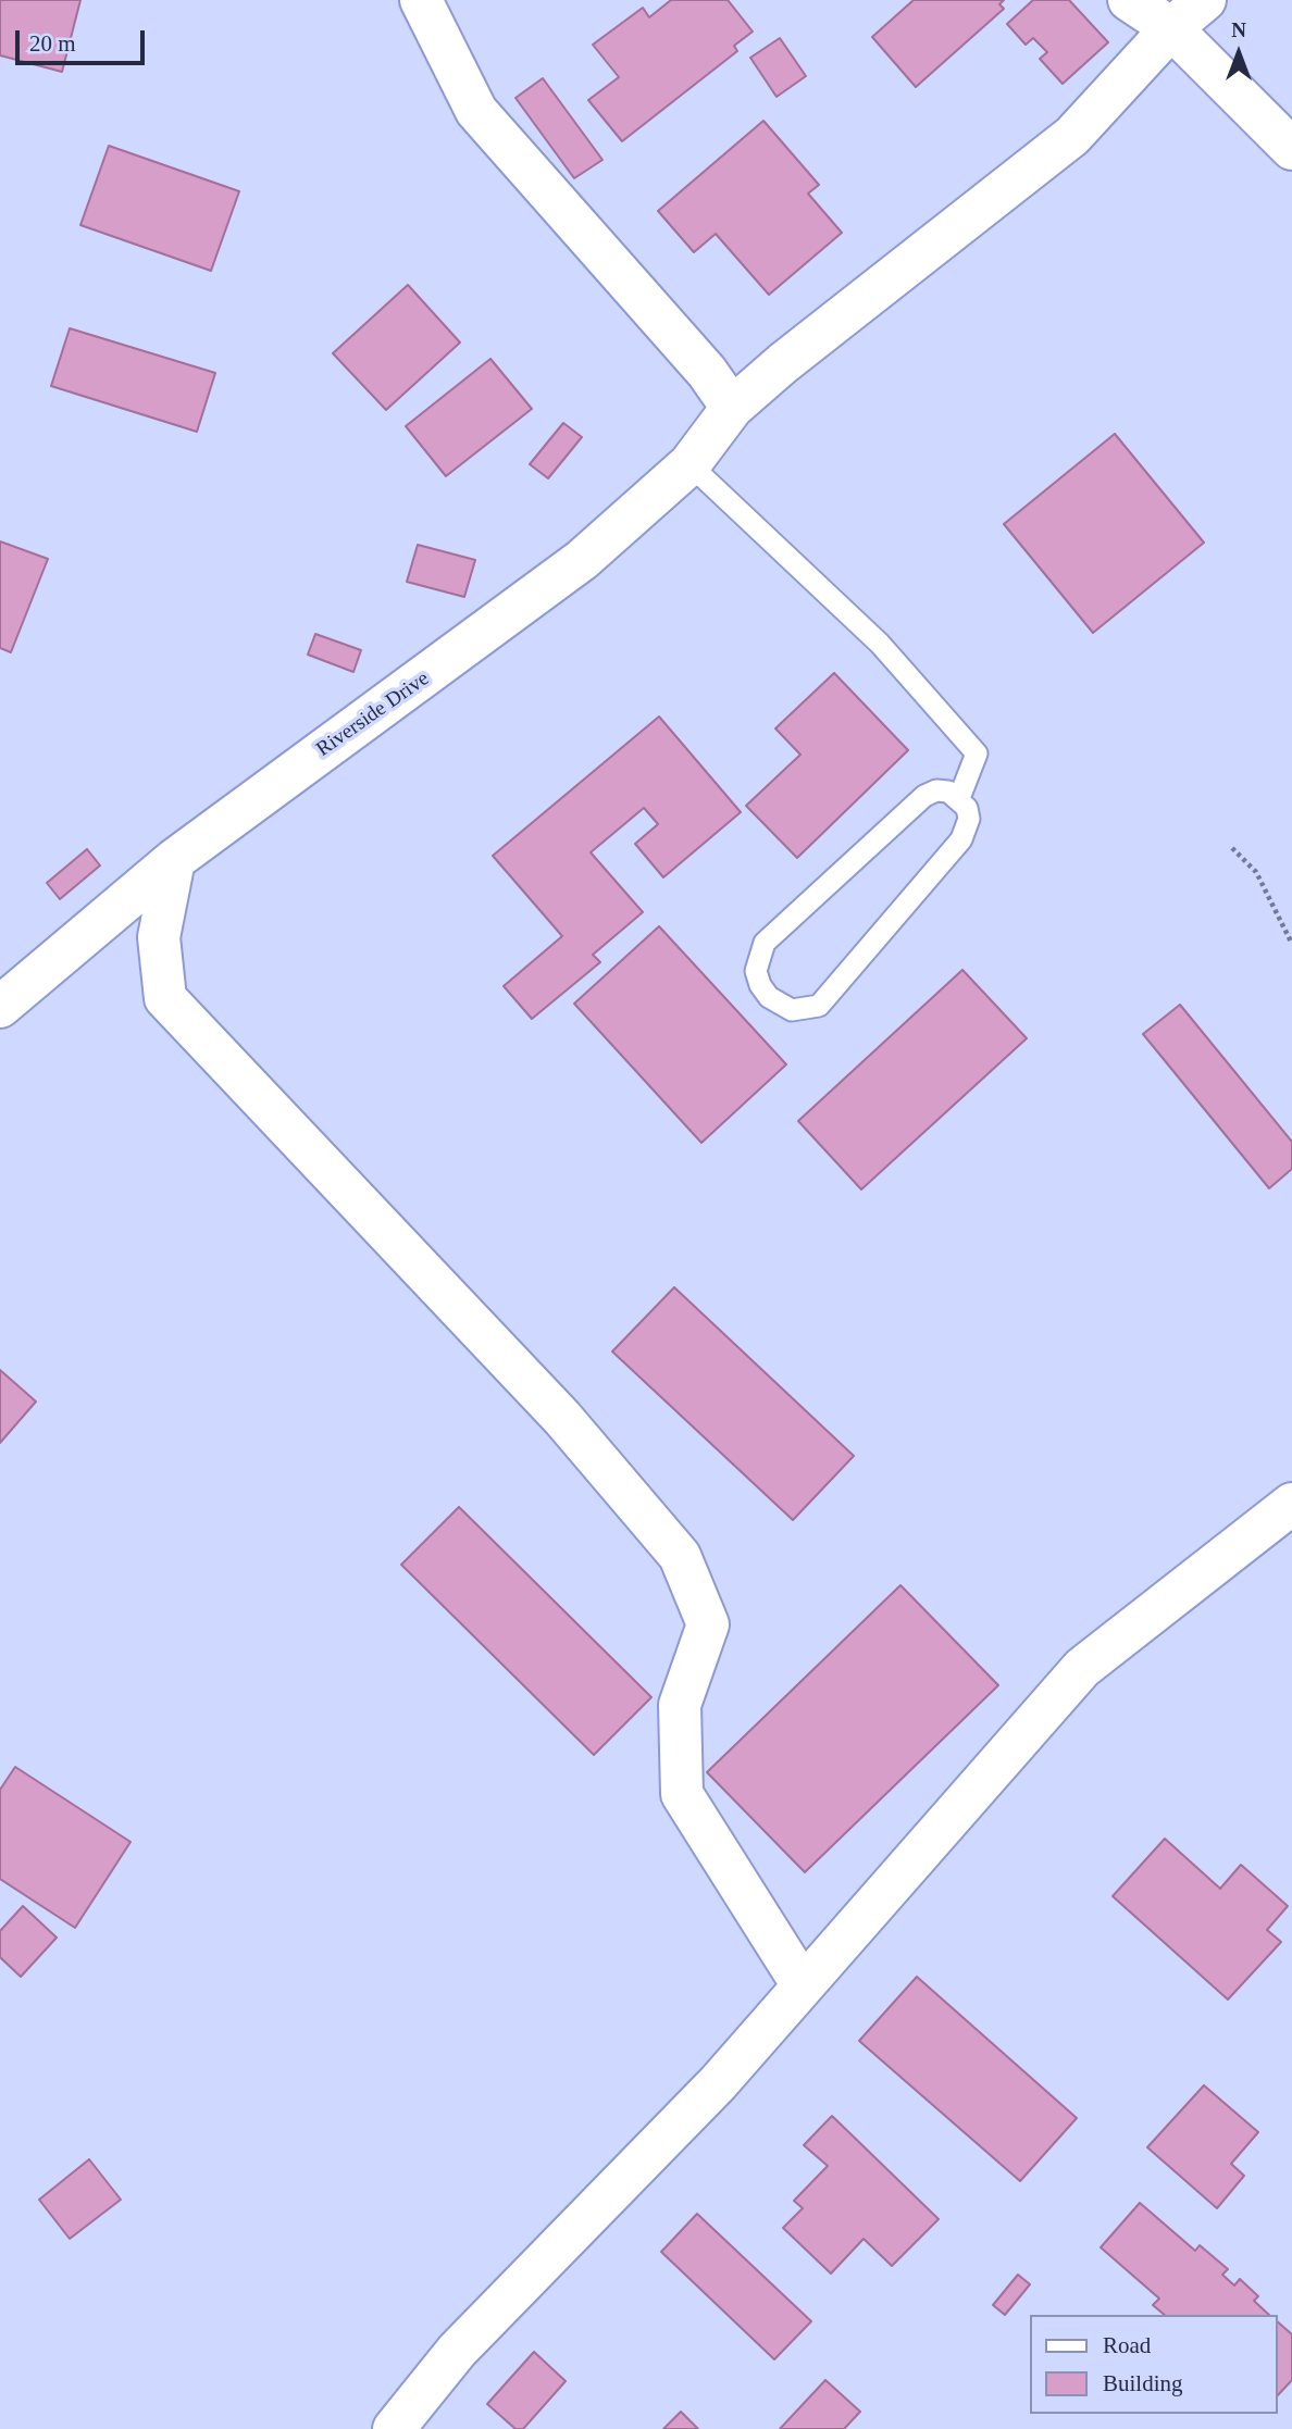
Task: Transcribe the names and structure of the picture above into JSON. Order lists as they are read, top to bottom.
{
  "streets": {
    "street": ["Riverside Drive"]
  },
  "legend": ["Road", "Building"],
  "scale_bar": "20 m",
  "north": "top"
}
